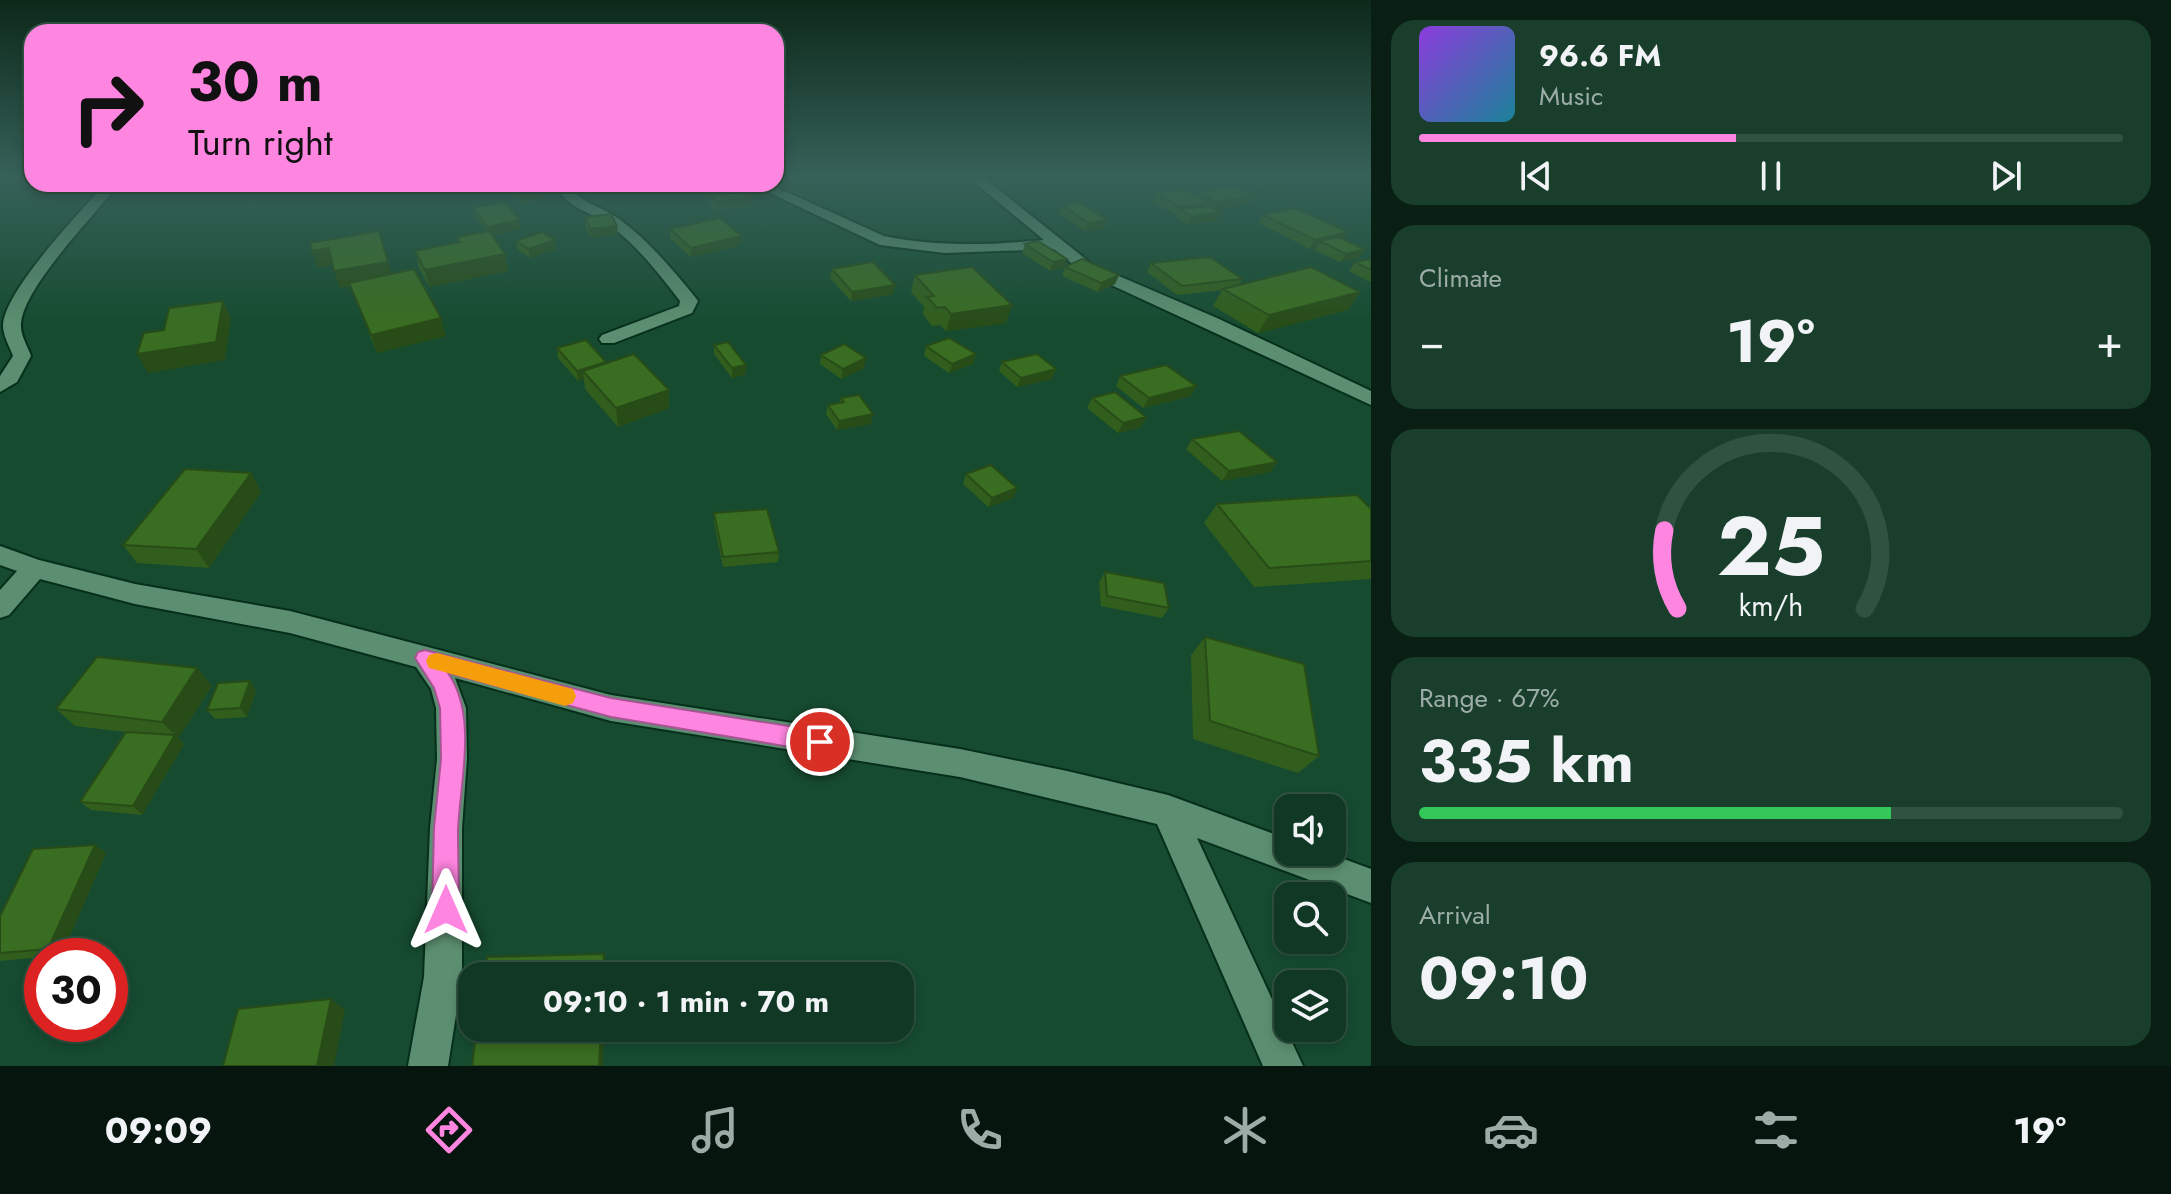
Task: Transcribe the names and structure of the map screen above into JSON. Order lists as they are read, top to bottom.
{
  "page": {
    "turn": ["30 m", "Turn right"],
    "song": ["96.6 FM", "Music"],
    "tile": [
      "Climate",
      ["Range · 67%", "335 km"],
      ["Arrival", "09:10"]
    ],
    "heat": ["−", "19°", "+"],
    "limit": "30",
    "trip": "09:10 · 1 min · 70 m",
    "tabs": ["09:09", "19°"],
    "gauge": ["25", "km/h"]
  }
}
